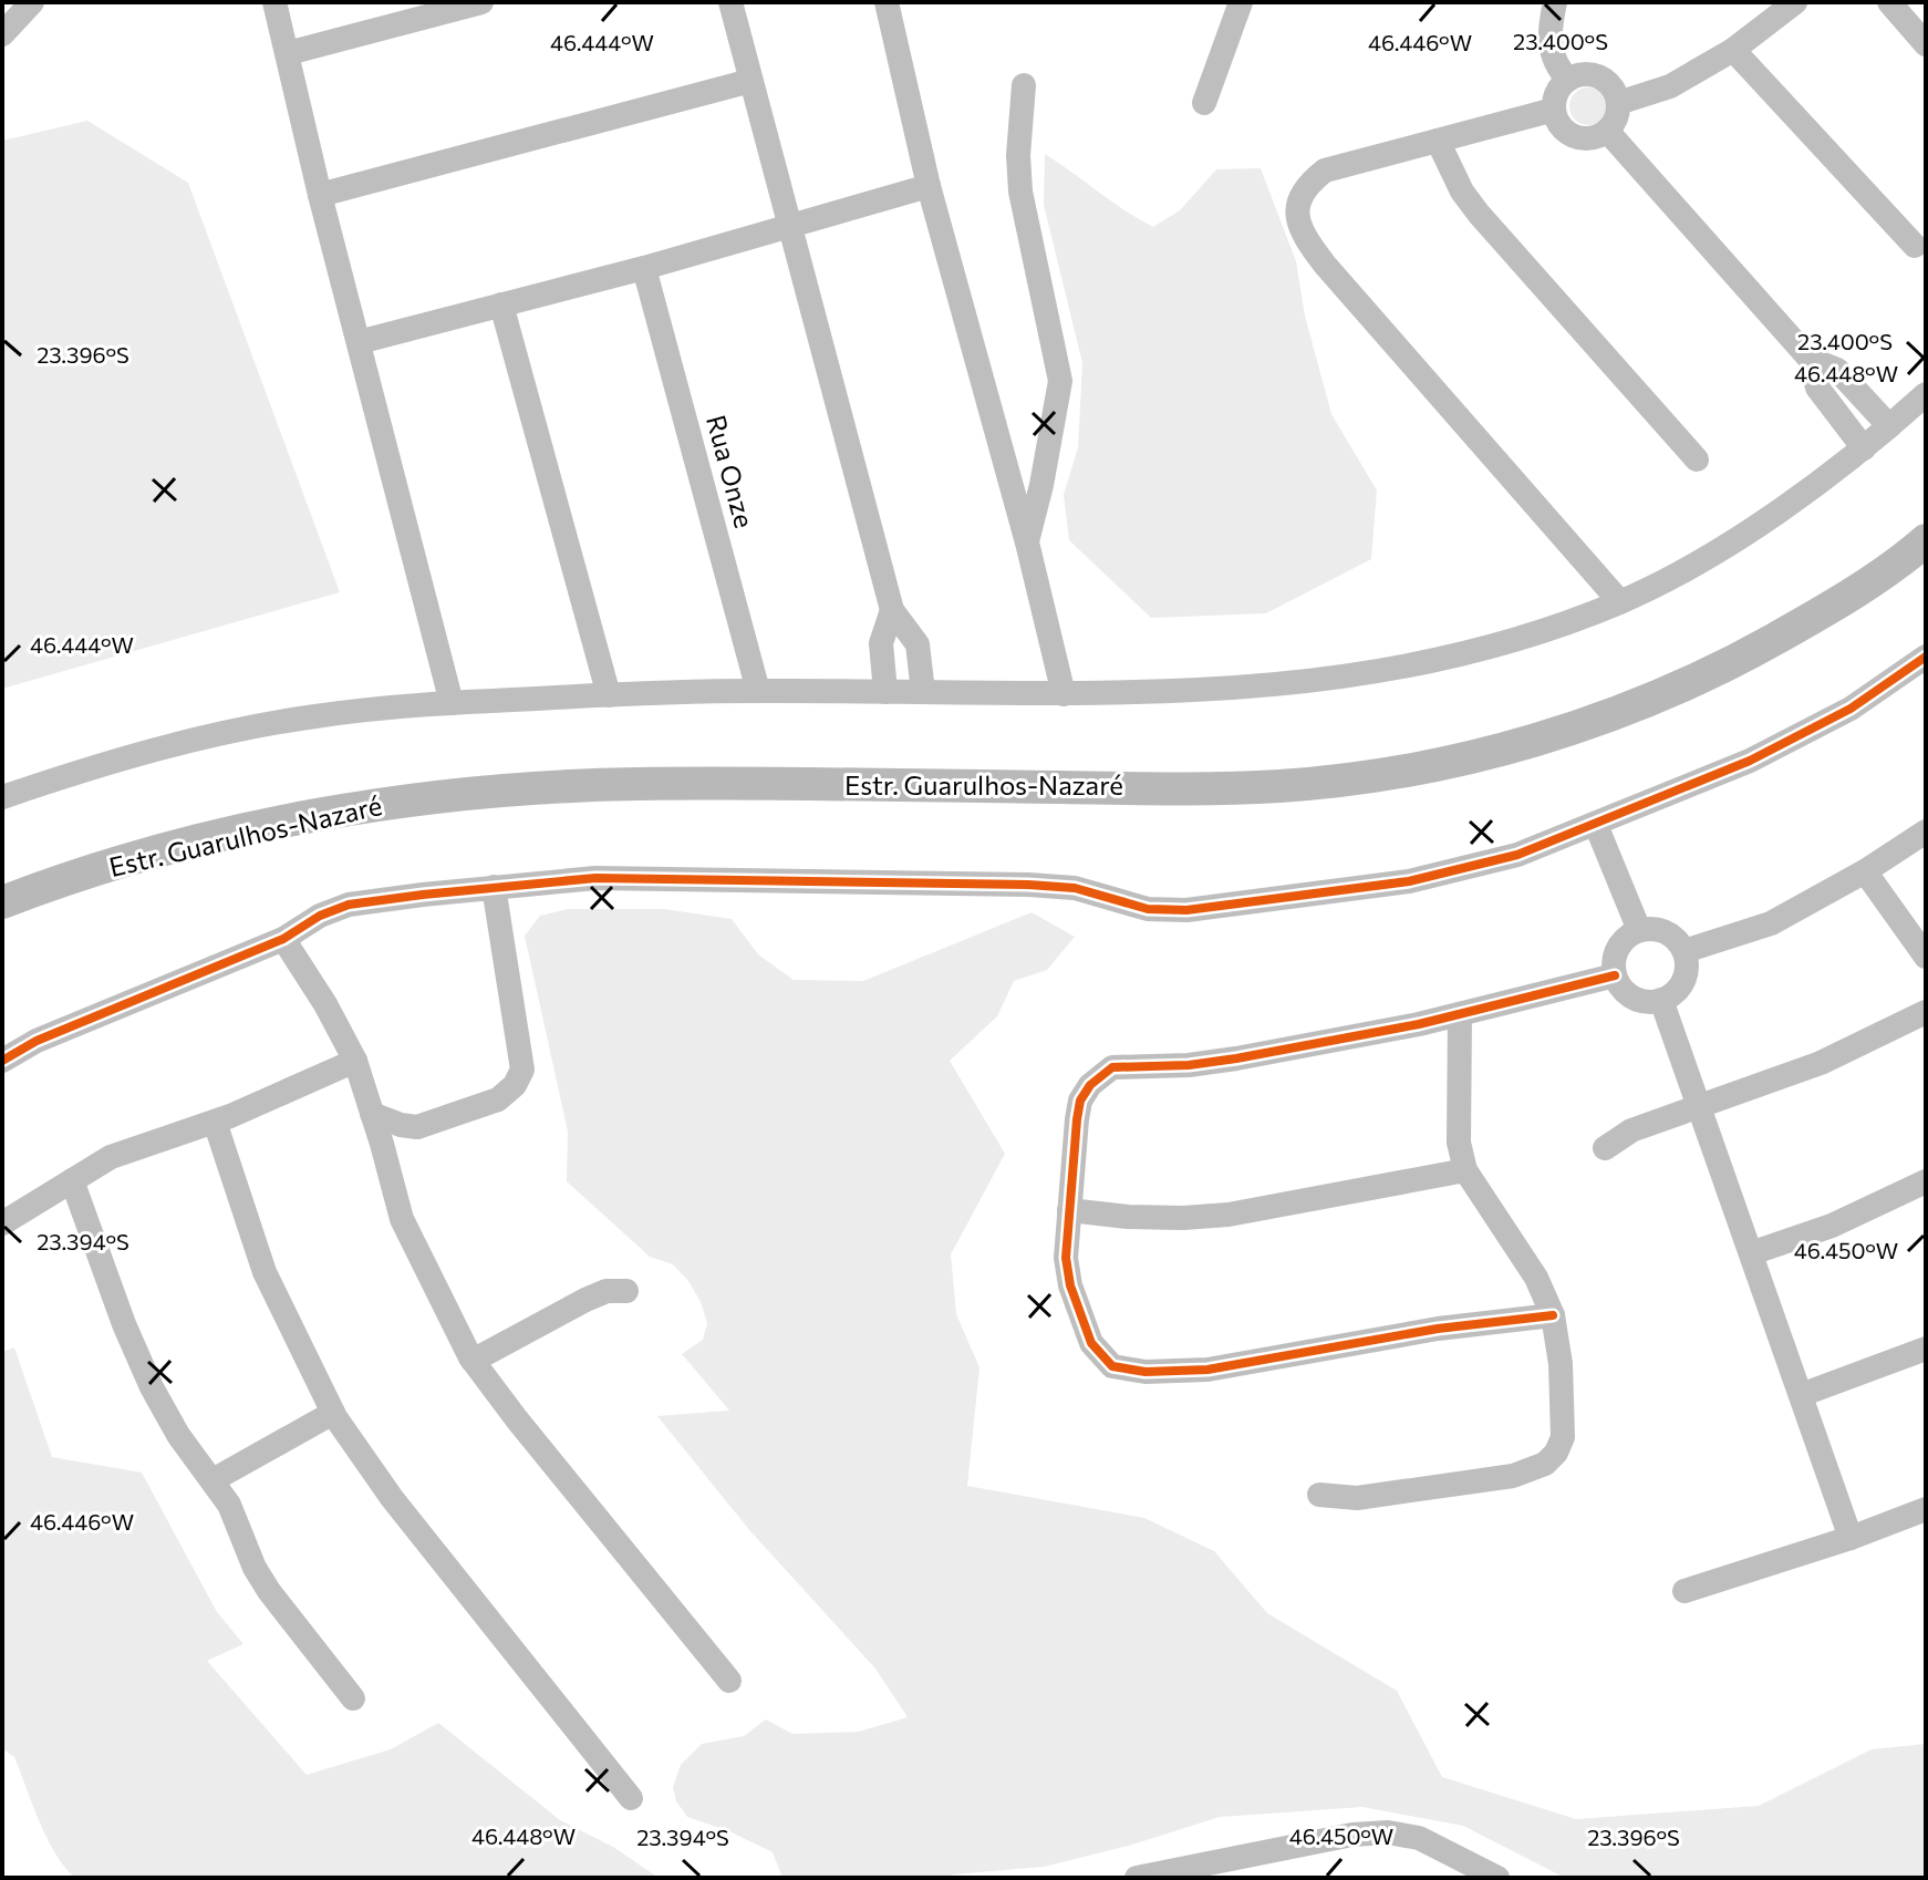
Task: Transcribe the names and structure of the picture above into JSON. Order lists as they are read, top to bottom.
{
  "streets": {
    "main road": ["Estr. Guarulhos-Nazaré"],
    "street": ["Rua Onze"]
  },
  "coordinates": [
    "23.400°S",
    "46.444°W",
    "46.446°W",
    "23.396°S",
    "46.448°W",
    "23.394°S",
    "46.450°W"
  ]
}
